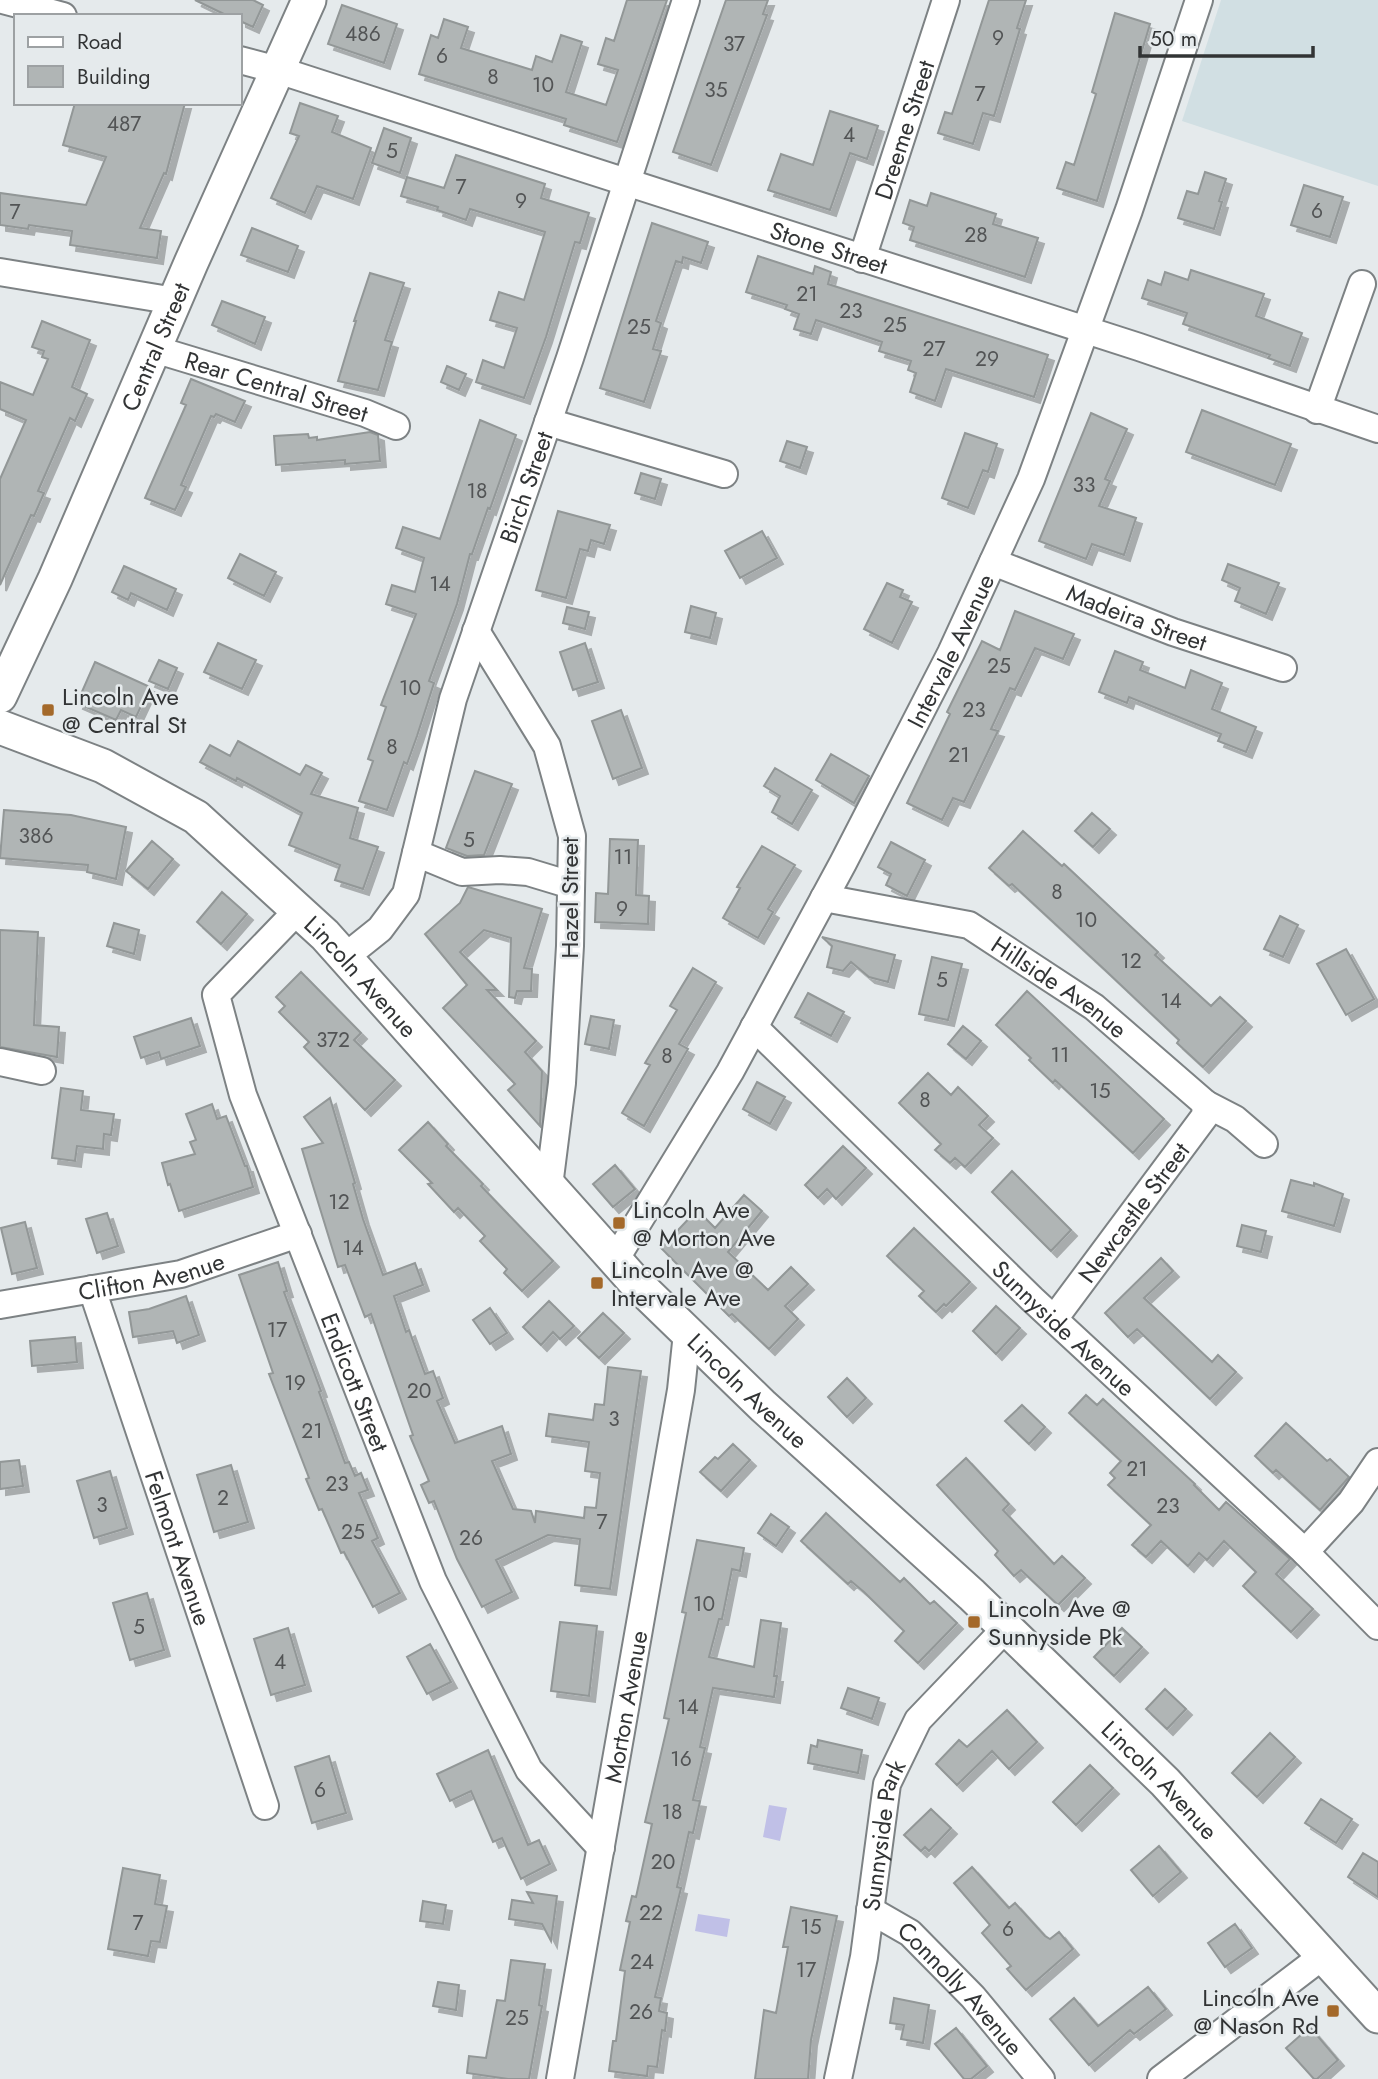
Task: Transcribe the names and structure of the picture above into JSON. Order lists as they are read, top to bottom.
{
  "streets": {
    "main road": ["Central Street", "Lincoln Avenue"],
    "street": [
      "Dreeme Street",
      "Stone Street",
      "Rear Central Street",
      "Birch Street",
      "Madeira Street",
      "Intervale Avenue",
      "Hazel Street",
      "Hillside Avenue",
      "Newcastle Street",
      "Clifton Avenue",
      "Sunnyside Avenue",
      "Endicott Street",
      "Felmont Avenue",
      "Morton Avenue",
      "Sunnyside Park",
      "Connolly Avenue"
    ]
  },
  "crossings": [
    ["Dreeme Street", "Stone Street"],
    ["Stone Street", "Central Street"],
    ["Stone Street", "Birch Street"],
    ["Stone Street", "Intervale Avenue"],
    ["Central Street", "Rear Central Street"],
    ["Birch Street", "Hazel Street"],
    ["Birch Street", "Lincoln Avenue"],
    ["Madeira Street", "Intervale Avenue"],
    ["Intervale Avenue", "Lincoln Avenue"],
    ["Intervale Avenue", "Hillside Avenue"],
    ["Intervale Avenue", "Sunnyside Avenue"],
    ["Hazel Street", "Lincoln Avenue"],
    ["Lincoln Avenue", "Endicott Street"],
    ["Lincoln Avenue", "Morton Avenue"],
    ["Lincoln Avenue", "Sunnyside Park"],
    ["Hillside Avenue", "Newcastle Street"],
    ["Newcastle Street", "Sunnyside Avenue"],
    ["Clifton Avenue", "Endicott Street"],
    ["Clifton Avenue", "Felmont Avenue"],
    ["Endicott Street", "Morton Avenue"],
    ["Sunnyside Park", "Connolly Avenue"]
  ],
  "places": {
    "transit": [
      "Lincoln Ave @ Central St",
      "Lincoln Ave @ Morton Ave",
      "Lincoln Ave @ Intervale Ave",
      "Lincoln Ave @ Sunnyside Pk",
      "Lincoln Ave @ Nason Rd"
    ]
  },
  "house_numbers": [
    "486",
    "9",
    "37",
    "6",
    "8",
    "10",
    "35",
    "7",
    "487",
    "4",
    "5",
    "7",
    "9",
    "6",
    "7",
    "28",
    "21",
    "23",
    "25",
    "25",
    "27",
    "29",
    "33",
    "18",
    "14",
    "25",
    "10",
    "23",
    "8",
    "21",
    "386",
    "5",
    "11",
    "8",
    "9",
    "10",
    "12",
    "5",
    "14",
    "372",
    "11",
    "8",
    "15",
    "8",
    "12",
    "14",
    "17",
    "19",
    "20",
    "3",
    "21",
    "21",
    "23",
    "2",
    "3",
    "23",
    "7",
    "25",
    "26",
    "10",
    "5",
    "4",
    "14",
    "16",
    "6",
    "18",
    "20",
    "22",
    "7",
    "15",
    "6",
    "24",
    "17",
    "26",
    "25"
  ],
  "legend": ["Road", "Building"],
  "scale_bar": "50 m"
}
